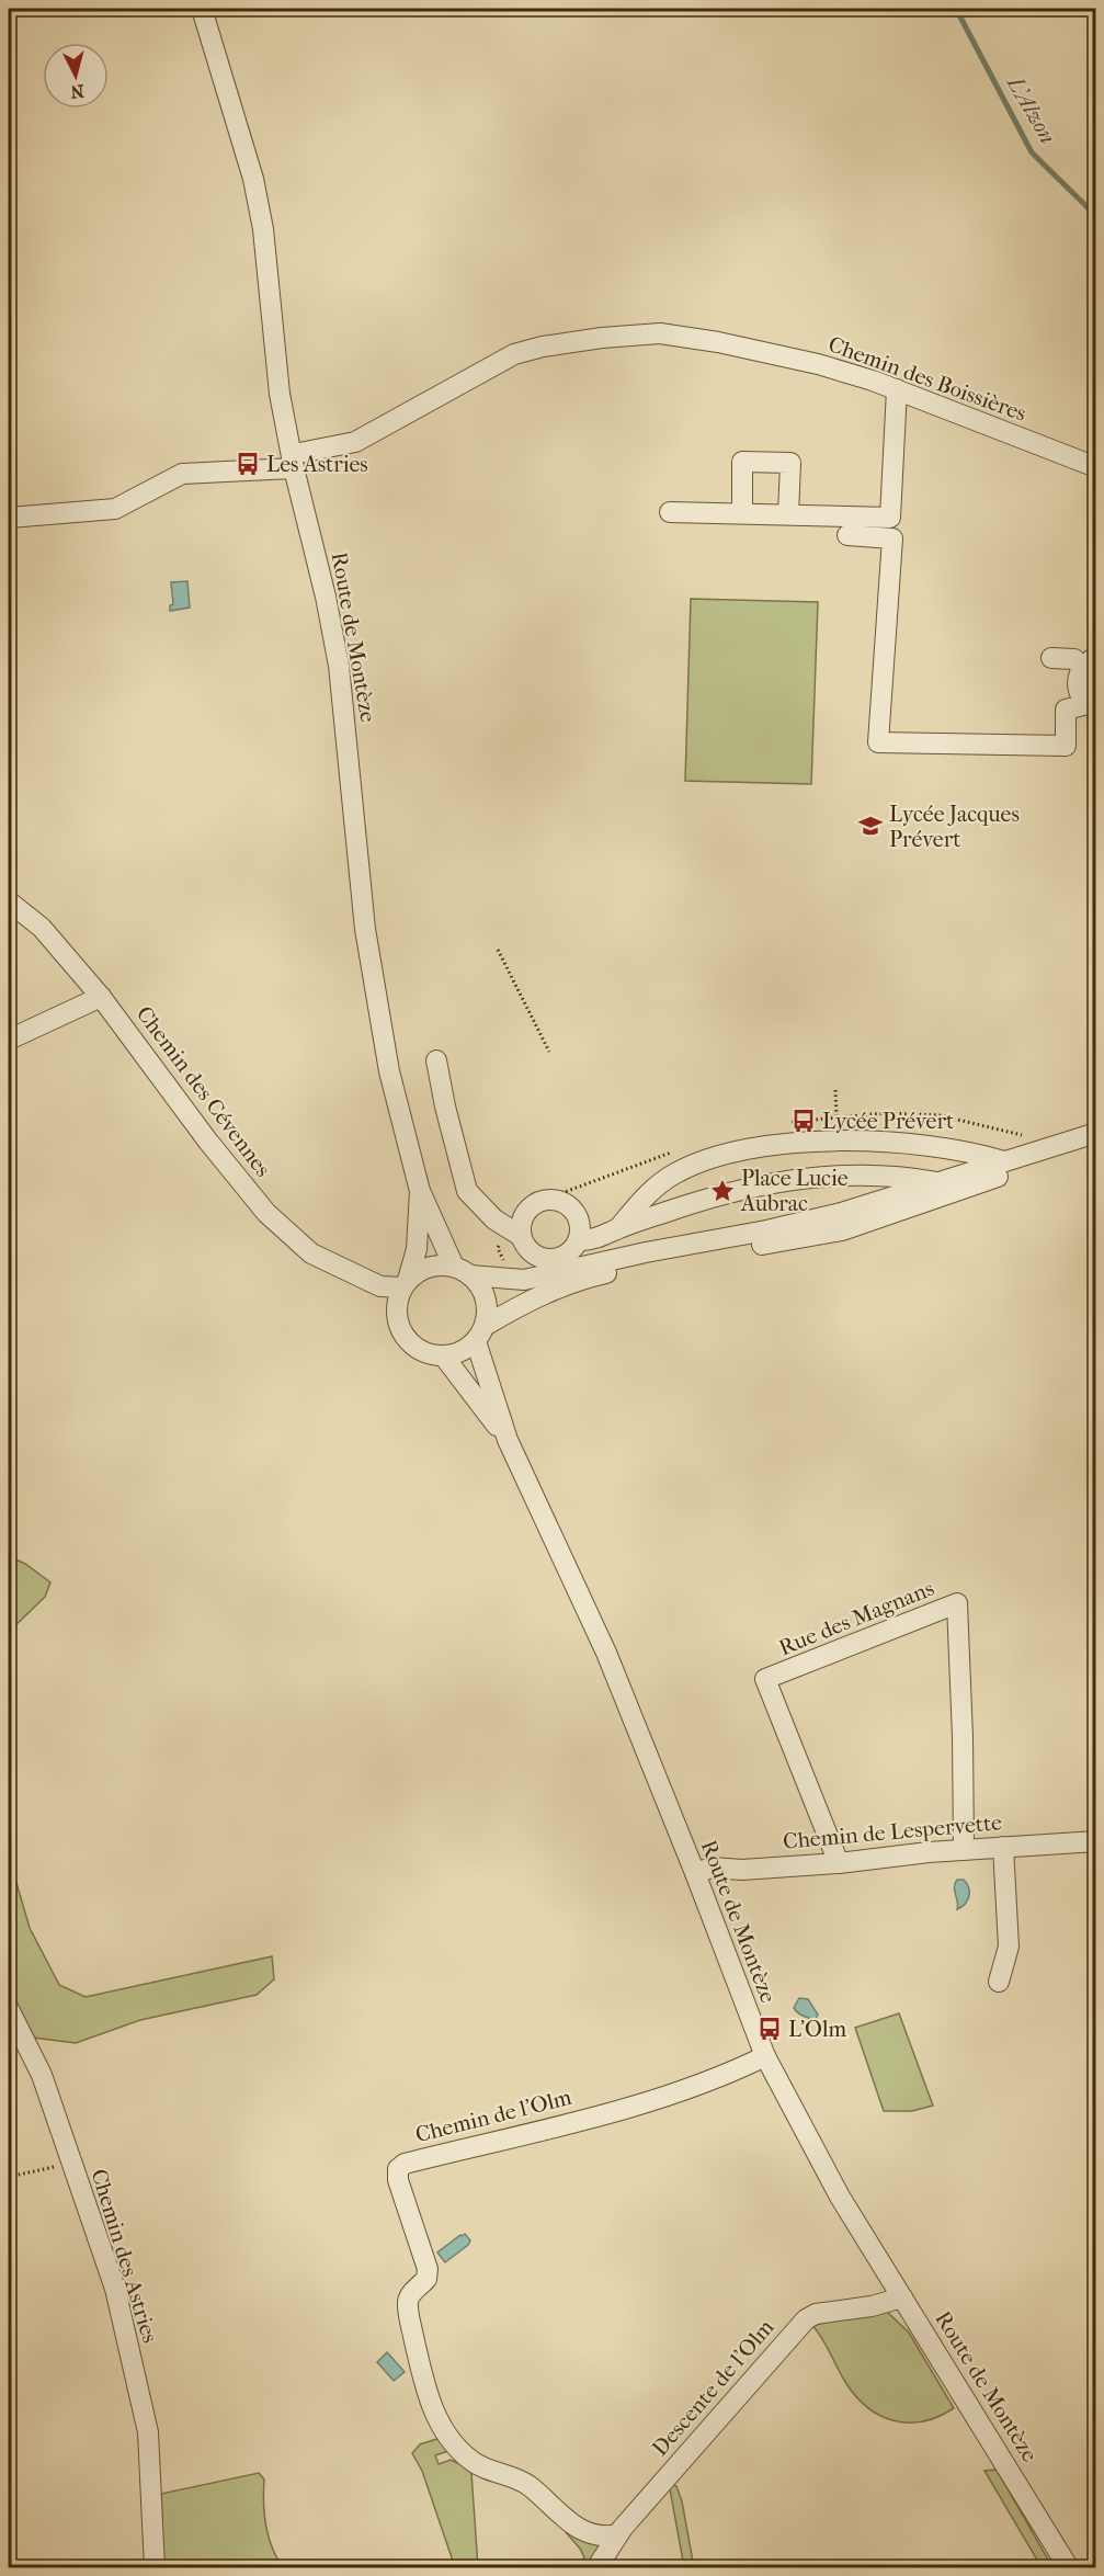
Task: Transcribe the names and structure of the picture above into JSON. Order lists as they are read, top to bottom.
{
  "streets": {
    "street": [
      "Chemin des Boissières",
      "Route de Montèze",
      "Chemin des Cévennes",
      "Rue des Magnans",
      "Chemin de Lespervette",
      "Chemin de l'Olm",
      "Chemin des Astries",
      "Descente de l'Olm"
    ]
  },
  "crossings": [
    ["Chemin des Boissières", "Route de Montèze"],
    ["Route de Montèze", "Chemin des Cévennes"],
    ["Route de Montèze", "Chemin de Lespervette"],
    ["Route de Montèze", "Chemin de l'Olm"],
    ["Route de Montèze", "Descente de l'Olm"],
    ["Rue des Magnans", "Chemin de Lespervette"],
    ["Chemin de l'Olm", "Descente de l'Olm"]
  ],
  "water": ["L'Alzon"],
  "places": {
    "bus stop": ["Les Astries", "Lycée Prévert", "L'Olm"],
    "school or university": ["Lycée Jacques Prévert"],
    "place": ["Place Lucie Aubrac"]
  },
  "north": "bottom"
}
